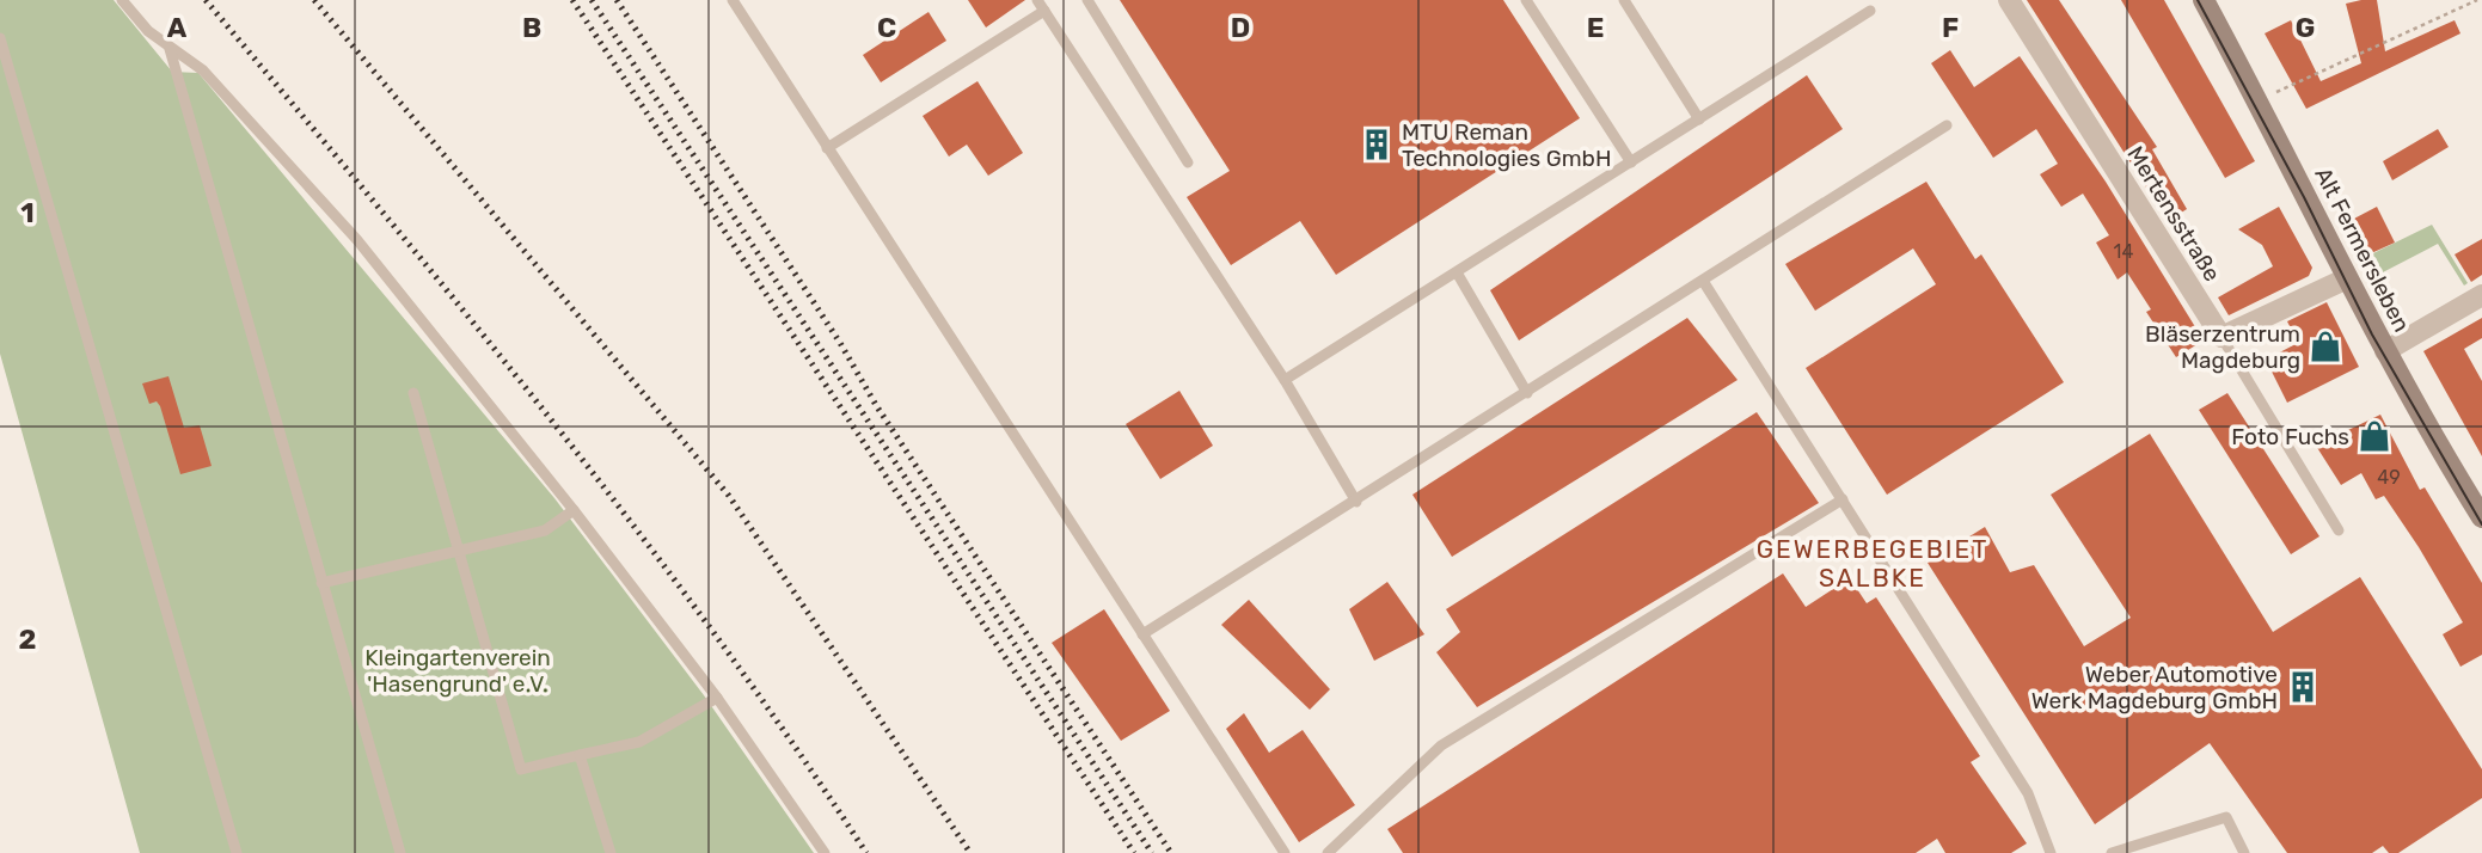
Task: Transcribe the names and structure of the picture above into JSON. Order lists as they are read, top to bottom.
{
  "streets": {
    "main road": ["Alt Fermersleben"],
    "street": ["Mertensstraße"]
  },
  "districts": ["GEWERBEGEBIET SALBKE"],
  "parks": ["Kleingartenverein 'Hasengrund' e.V."],
  "places": {
    "building": ["MTU Reman Technologies GmbH", "Weber Automotive Werk Magdeburg GmbH"],
    "shop": ["Bläserzentrum Magdeburg", "Foto Fuchs"]
  },
  "house_numbers": ["14", "49"],
  "grid": {
    "columns": [
      "A",
      "B",
      "C",
      "D",
      "E",
      "F",
      "G"
    ],
    "rows": ["1", "2"]
  }
}
